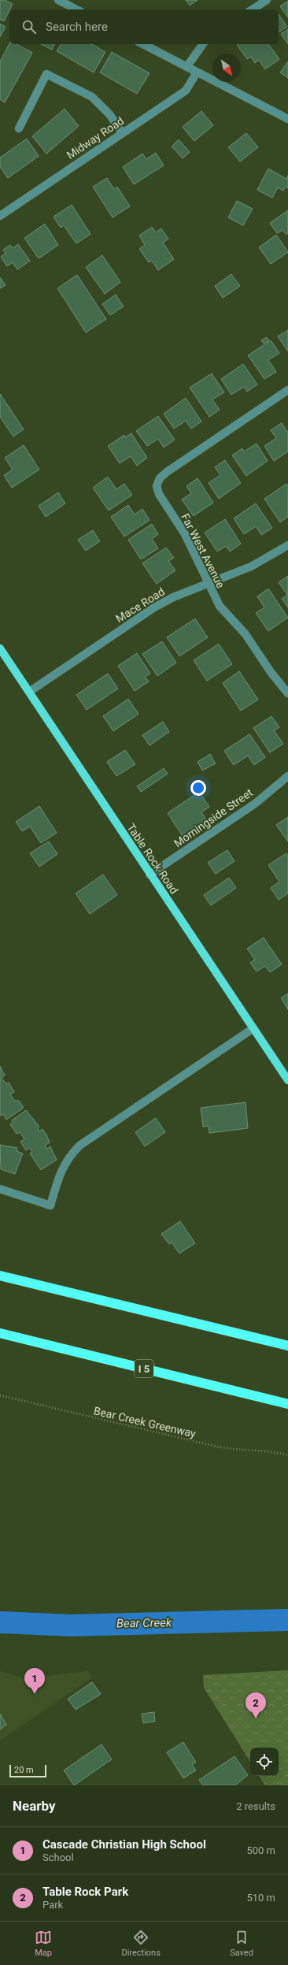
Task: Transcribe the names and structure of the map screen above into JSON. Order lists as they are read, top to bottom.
{
  "streets": {
    "highway": ["I 5"],
    "main road": ["Table Rock Road"],
    "street": [
      "Midway Road",
      "Far West Avenue",
      "Mace Road",
      "Morningside Street"
    ],
    "path": ["Bear Creek Greenway"]
  },
  "crossings": [
    ["Far West Avenue", "Mace Road"],
    ["Mace Road", "Table Rock Road"],
    ["Morningside Street", "Table Rock Road"]
  ],
  "water": ["Bear Creek"],
  "scale_bar": "20 m",
  "north": "bottom right",
  "page": {
    "search": "Search here",
    "pins": ["1", "2"],
    "scale": "20 m",
    "heading": ["Nearby", "2 results"],
    "list": [
      {
        "mark": "1",
        "name": "Cascade Christian High School",
        "note": "School",
        "value": "500 m"
      },
      {
        "mark": "2",
        "name": "Table Rock Park",
        "note": "Park",
        "value": "510 m"
      }
    ],
    "nav": ["Map", "Directions", "Saved"]
  }
}
